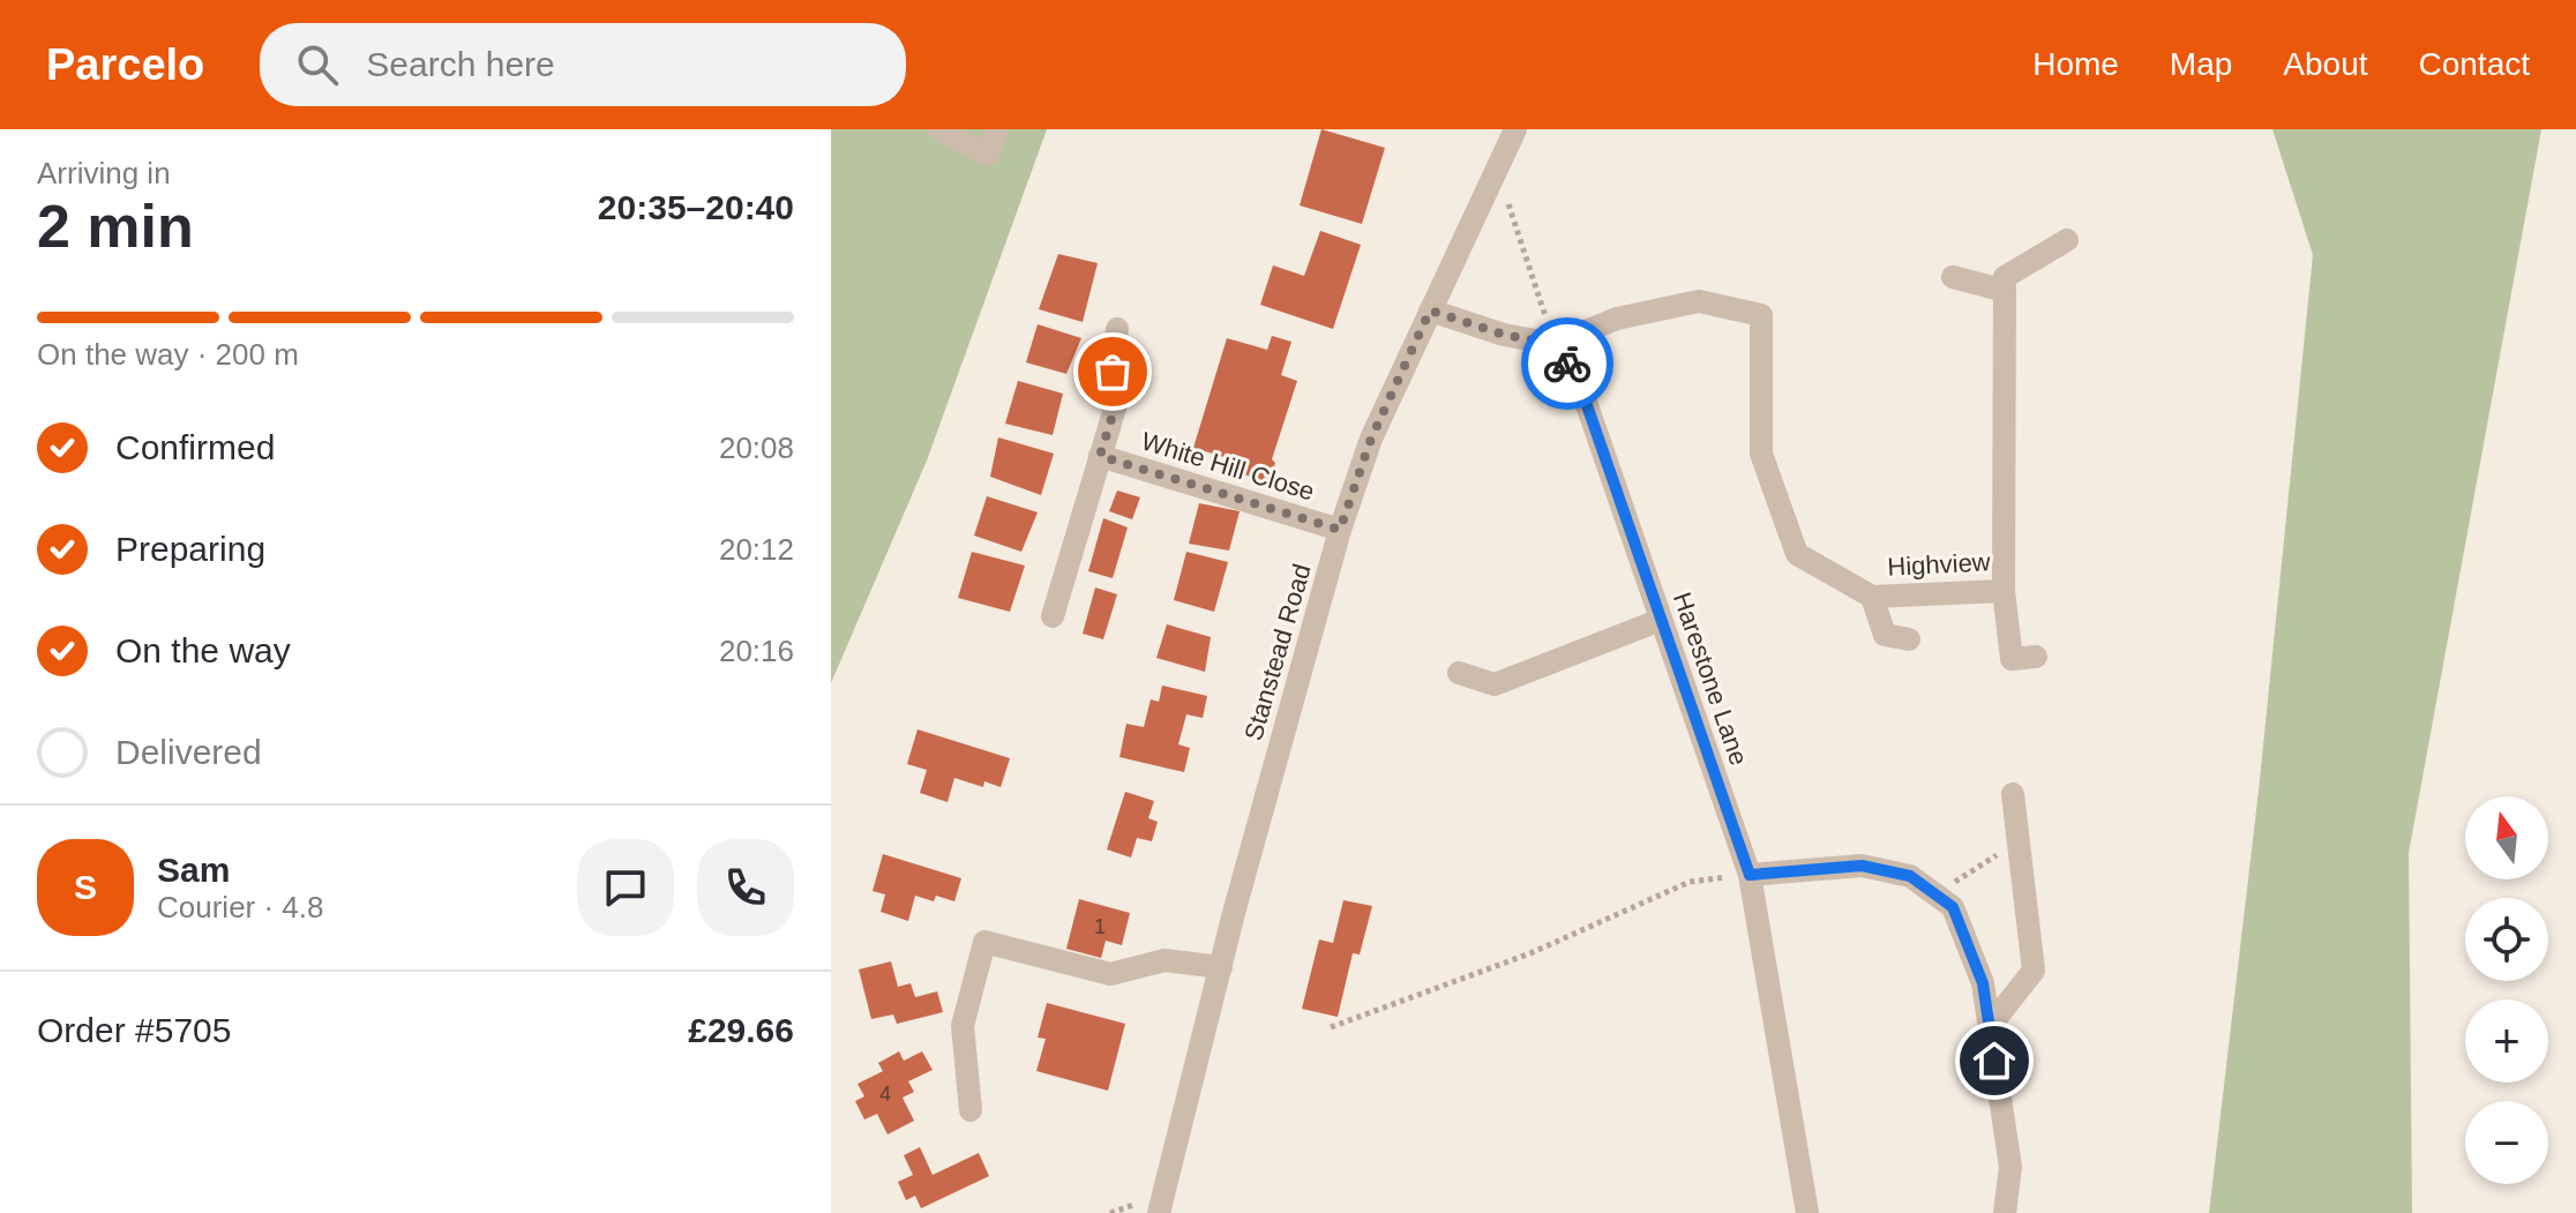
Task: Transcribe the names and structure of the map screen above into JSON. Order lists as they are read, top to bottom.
{
  "streets": {
    "street": [
      "White Hill Close",
      "Highview",
      "Stanstead Road",
      "Harestone Lane"
    ]
  },
  "crossings": [
    ["White Hill Close", "Stanstead Road"],
    ["Highview", "Harestone Lane"]
  ],
  "house_numbers": ["1", "4"],
  "north": "top",
  "page": {
    "header": "Parcelo",
    "search": "Search here",
    "nav": [
      "Home",
      "Map",
      "About",
      "Contact"
    ],
    "heading": ["2 min", "Arriving in", "20:35–20:40"],
    "panel": [
      "Sam",
      "Courier · 4.8",
      "Order #5705",
      "£29.66"
    ],
    "bar": "On the way · 200 m",
    "list": [
      ["Confirmed", "20:08"],
      ["Preparing", "20:12"],
      ["On the way", "20:16"],
      "Delivered"
    ],
    "map_buttons": ["+", "−"],
    "round": "S"
  }
}
